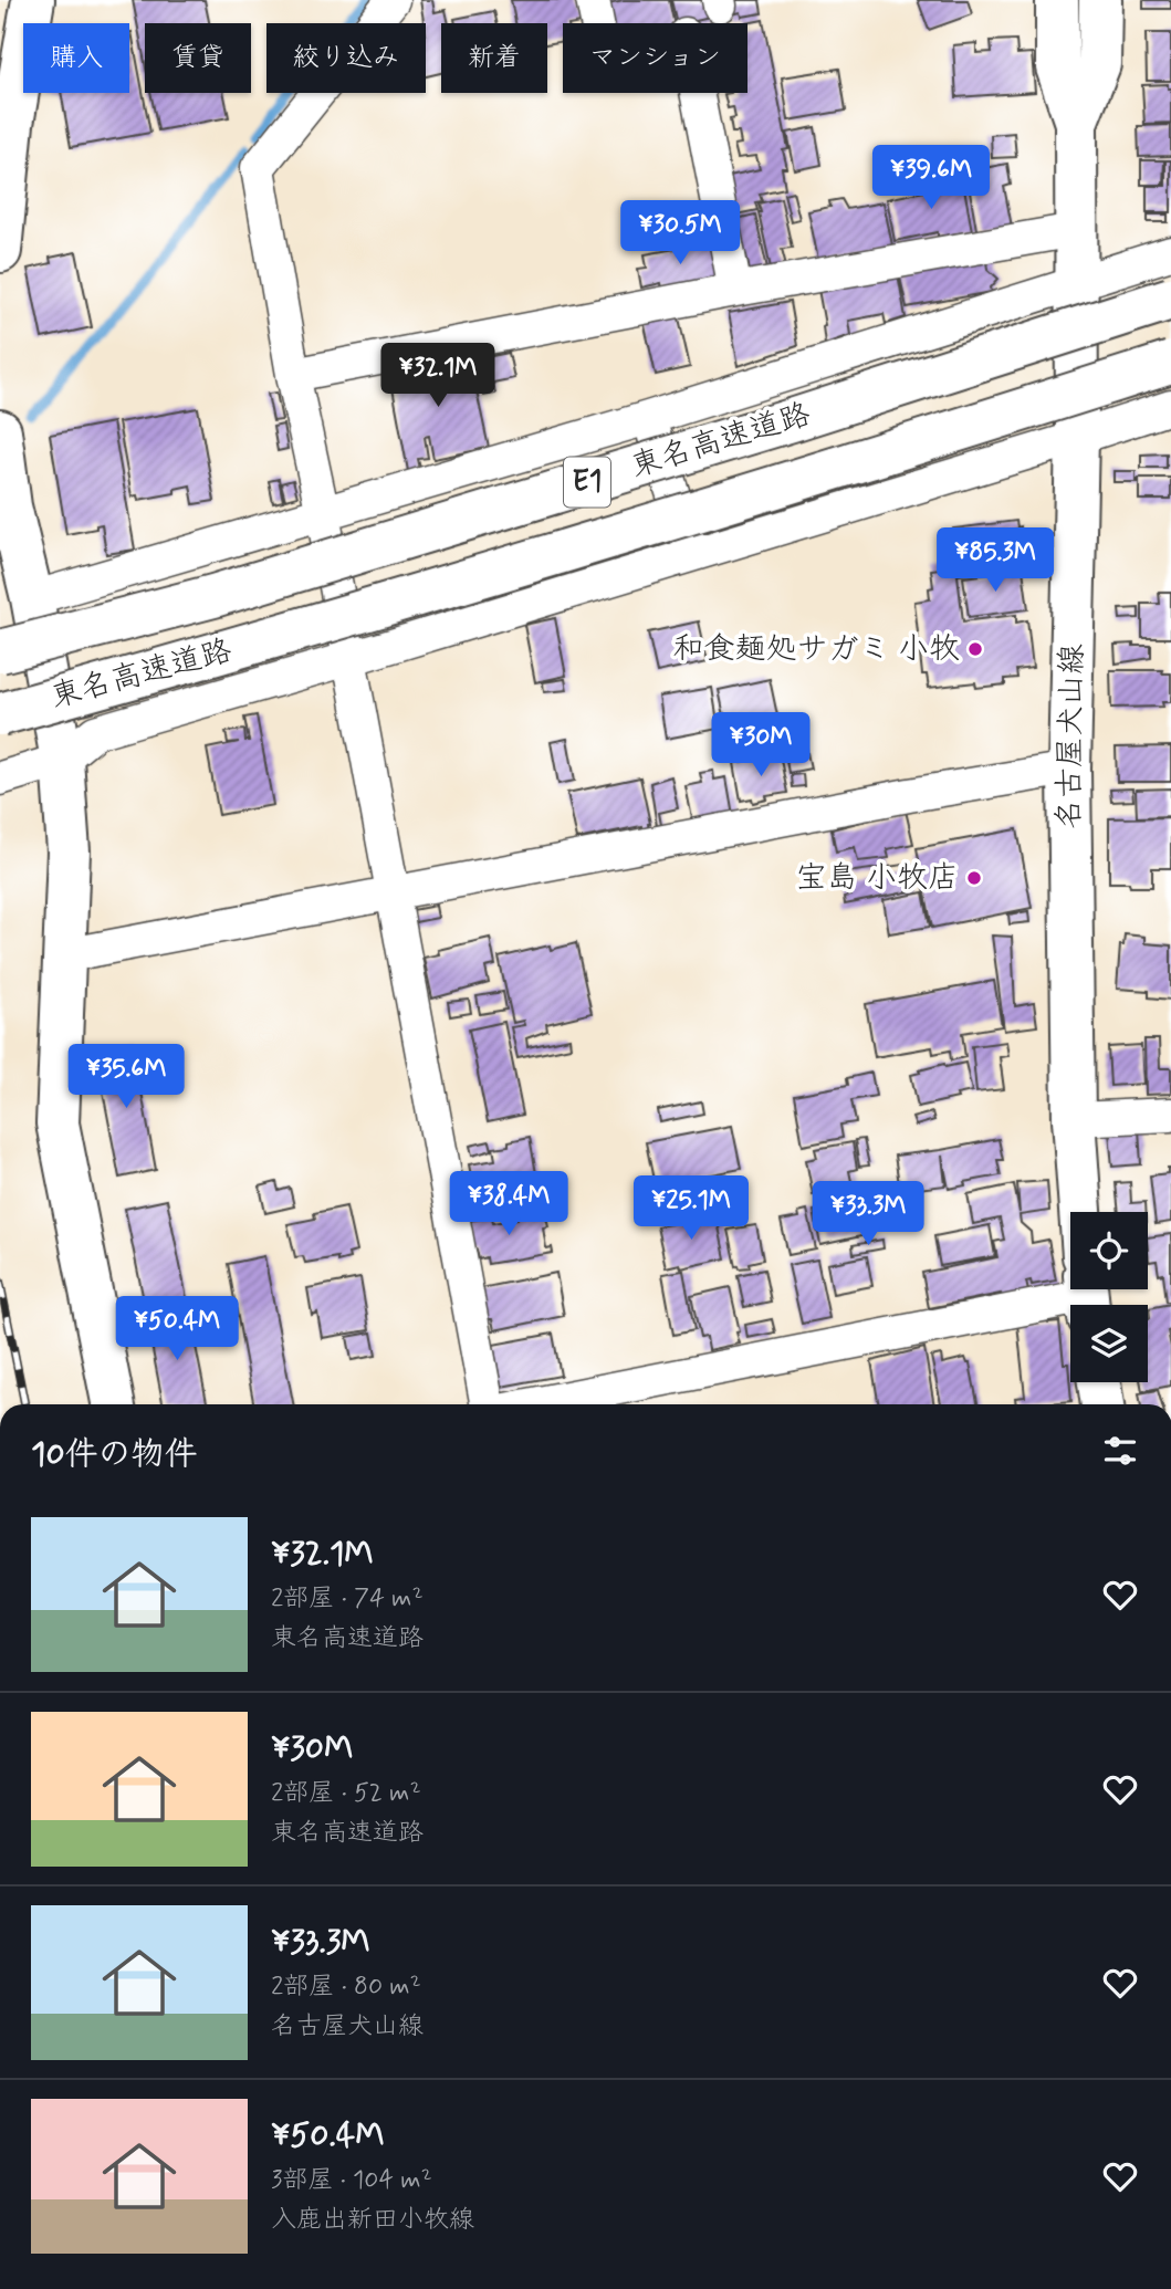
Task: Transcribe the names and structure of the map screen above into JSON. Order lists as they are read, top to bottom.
{
  "streets": {
    "main road": ["東名高速道路", "E1", "名古屋犬山線"]
  },
  "places": ["和食麺処サガミ 小牧", "宝島 小牧店"],
  "page": {
    "chip": [
      "購入",
      "賃貸",
      "絞り込み",
      "新着",
      "マンション"
    ],
    "price": [
      "¥39.6M",
      "¥30.5M",
      "¥32.1M",
      "¥85.3M",
      "¥30M",
      "¥35.6M",
      "¥38.4M",
      "¥25.1M",
      "¥33.3M",
      "¥50.4M"
    ],
    "heading": "10件の物件",
    "list": [
      {
        "name": "¥32.1M",
        "note": "2部屋 · 74 m² · 東名高速道路"
      },
      {
        "name": "¥30M",
        "note": "2部屋 · 52 m² · 東名高速道路"
      },
      {
        "name": "¥33.3M",
        "note": "2部屋 · 80 m² · 名古屋犬山線"
      },
      {
        "name": "¥50.4M",
        "note": "3部屋 · 104 m² · 入鹿出新田小牧線"
      }
    ]
  }
}
